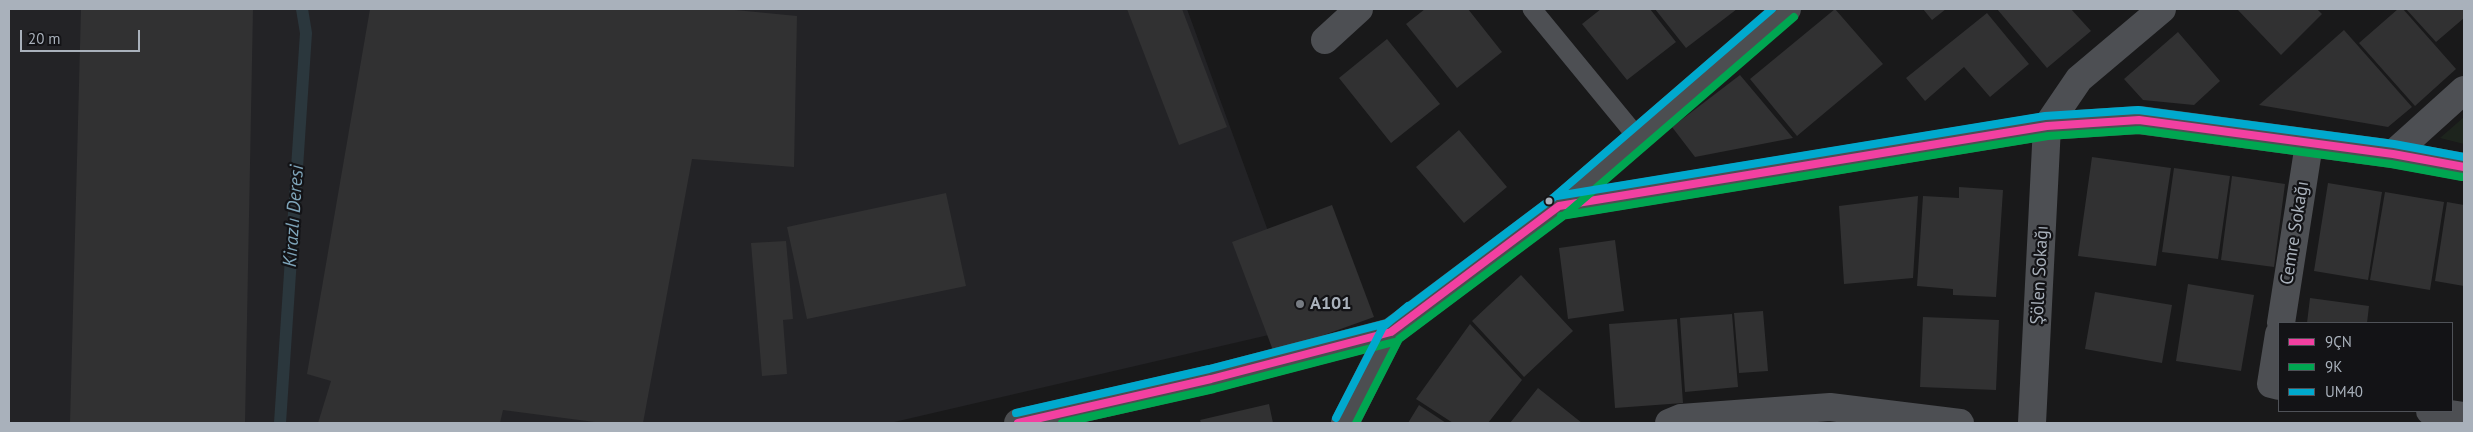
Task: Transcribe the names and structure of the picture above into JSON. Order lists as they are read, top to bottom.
{
  "streets": {
    "street": ["Cemre Sokağı", "Şölen Sokağı"]
  },
  "water": ["Kirazlı Deresi"],
  "places": ["A101"],
  "lines": ["transit line UM40", "transit line 9K", "transit line 9ÇN"],
  "legend": ["9ÇN", "9K", "UM40"],
  "scale_bar": "20 m"
}
